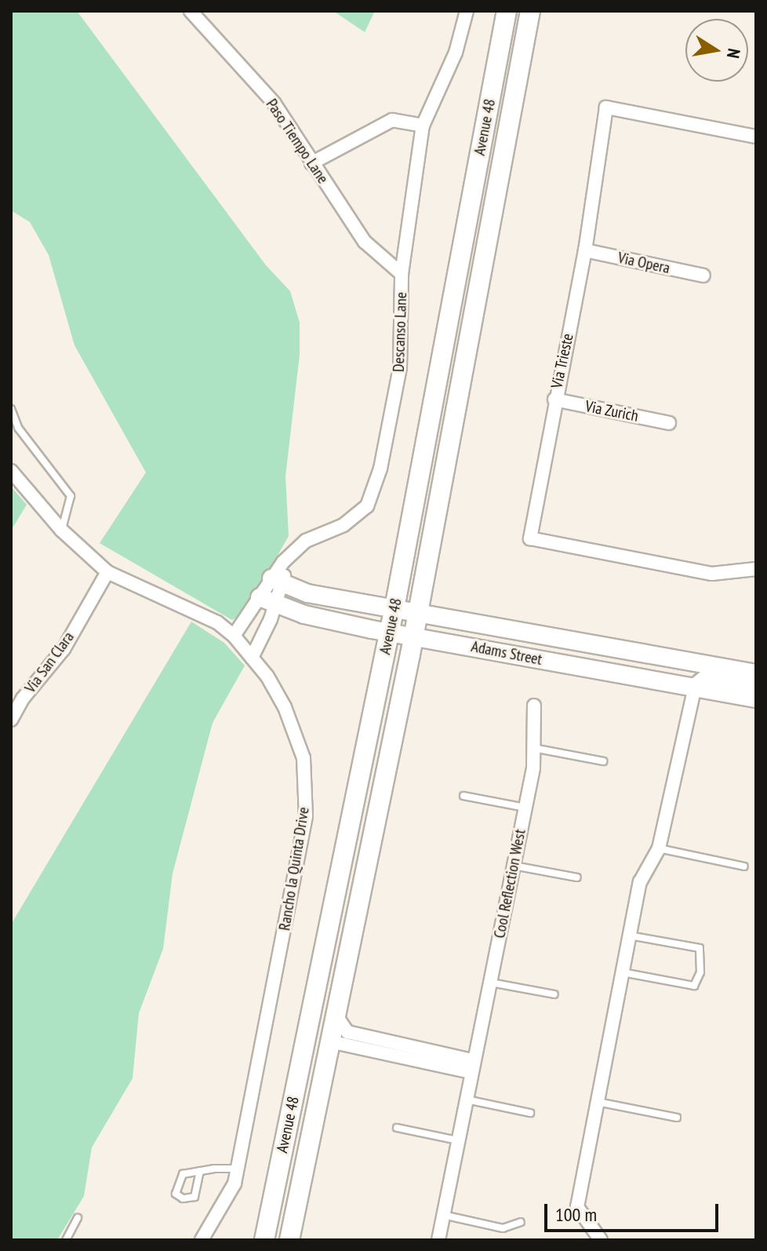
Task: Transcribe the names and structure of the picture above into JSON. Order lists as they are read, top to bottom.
{
  "streets": {
    "main road": ["Avenue 48"],
    "street": [
      "Paso Tiempo Lane",
      "Via Opera",
      "Descanso Lane",
      "Via Trieste",
      "Via Zurich",
      "Adams Street",
      "Via San Clara",
      "Rancho la Quinta Drive",
      "Cool Reflection West"
    ]
  },
  "crossings": [
    ["Avenue 48", "Adams Street"],
    ["Paso Tiempo Lane", "Descanso Lane"],
    ["Via Opera", "Via Trieste"],
    ["Descanso Lane", "Adams Street"],
    ["Via Trieste", "Via Zurich"],
    ["Via San Clara", "Rancho la Quinta Drive"]
  ],
  "scale_bar": "100 m",
  "north": "right"
}
